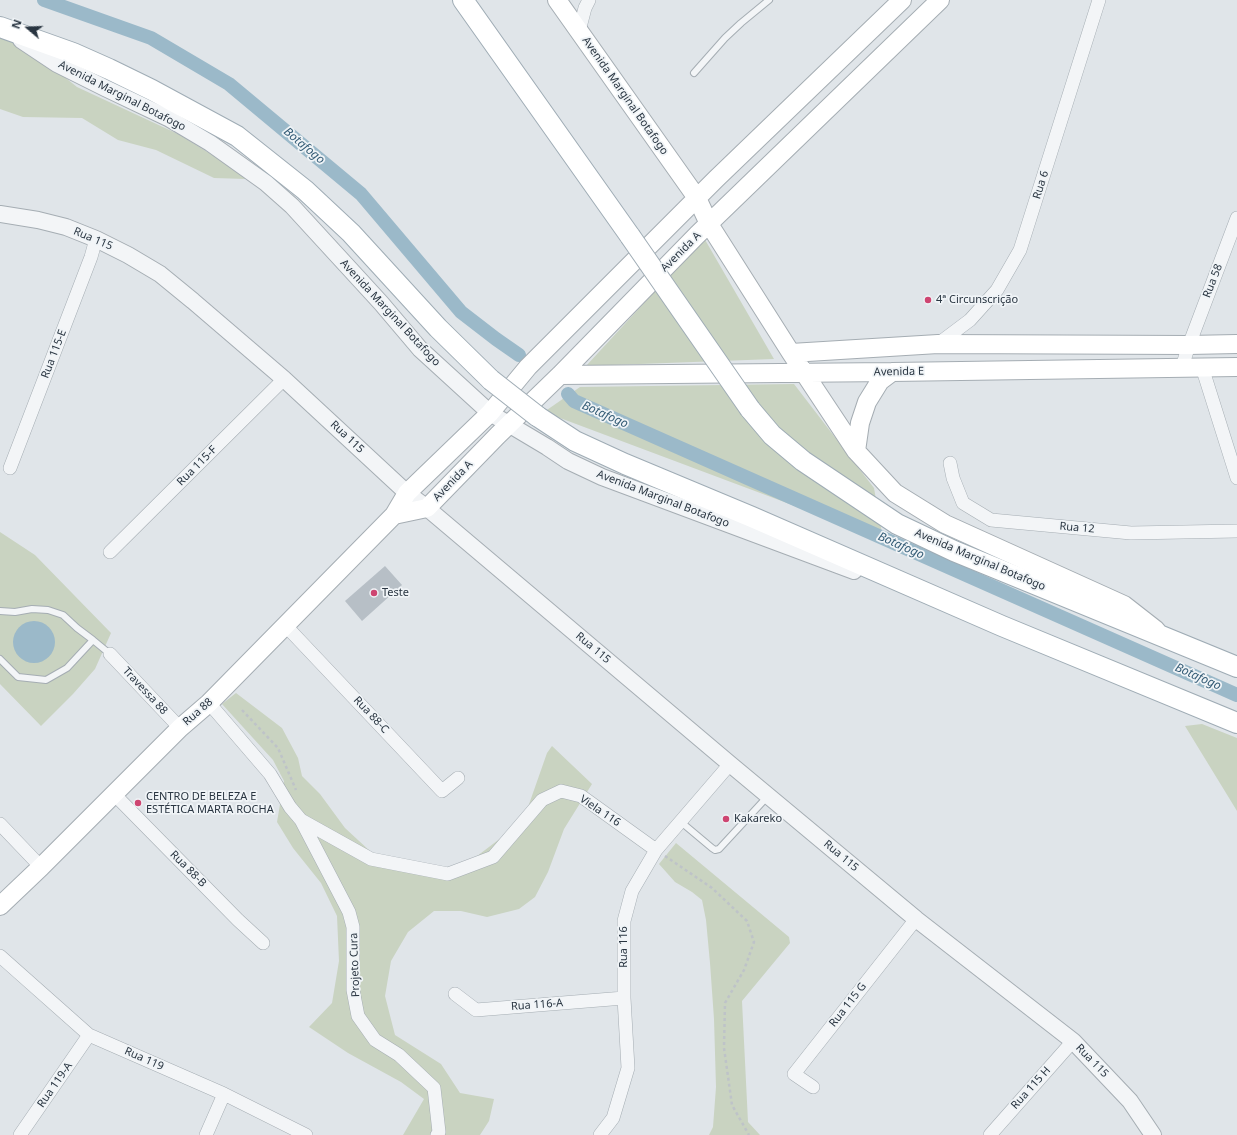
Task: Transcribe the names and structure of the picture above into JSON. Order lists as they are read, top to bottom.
{
  "streets": {
    "main road": [
      "Avenida Marginal Botafogo",
      "Avenida A",
      "Avenida E",
      "Rua 88"
    ],
    "street": [
      "Rua 6",
      "Rua 115",
      "Rua 58",
      "Rua 115-E",
      "Rua 115-F",
      "Rua 12",
      "Travessa 88",
      "Rua 88-C",
      "Viela 116",
      "Rua 88-B",
      "Rua 116",
      "Projeto Cura",
      "Rua 116-A",
      "Rua 115 G",
      "Rua 119",
      "Rua 119-A",
      "Rua 115 H"
    ]
  },
  "crossings": [
    ["Avenida Marginal Botafogo", "Avenida A"],
    ["Avenida Marginal Botafogo", "Avenida E"],
    ["Rua 115", "Avenida A"],
    ["Rua 115", "Rua 115-E"],
    ["Rua 115", "Rua 115-F"],
    ["Rua 115", "Rua 88"],
    ["Rua 115", "Rua 116"],
    ["Rua 115", "Rua 115 G"],
    ["Rua 115", "Rua 115 H"],
    ["Avenida A", "Avenida E"],
    ["Avenida A", "Rua 88"],
    ["Rua 58", "Avenida E"],
    ["Travessa 88", "Rua 88"],
    ["Rua 88", "Rua 88-C"],
    ["Rua 88", "Rua 88-B"],
    ["Rua 88", "Projeto Cura"],
    ["Viela 116", "Rua 116"],
    ["Viela 116", "Projeto Cura"],
    ["Rua 116", "Rua 116-A"],
    ["Rua 119", "Rua 119-A"]
  ],
  "water": ["Botafogo"],
  "places": [
    "4ª Circunscrição",
    "Teste",
    "CENTRO DE BELEZA E ESTÉTICA MARTA ROCHA",
    "Kakareko"
  ],
  "north": "left"
}
